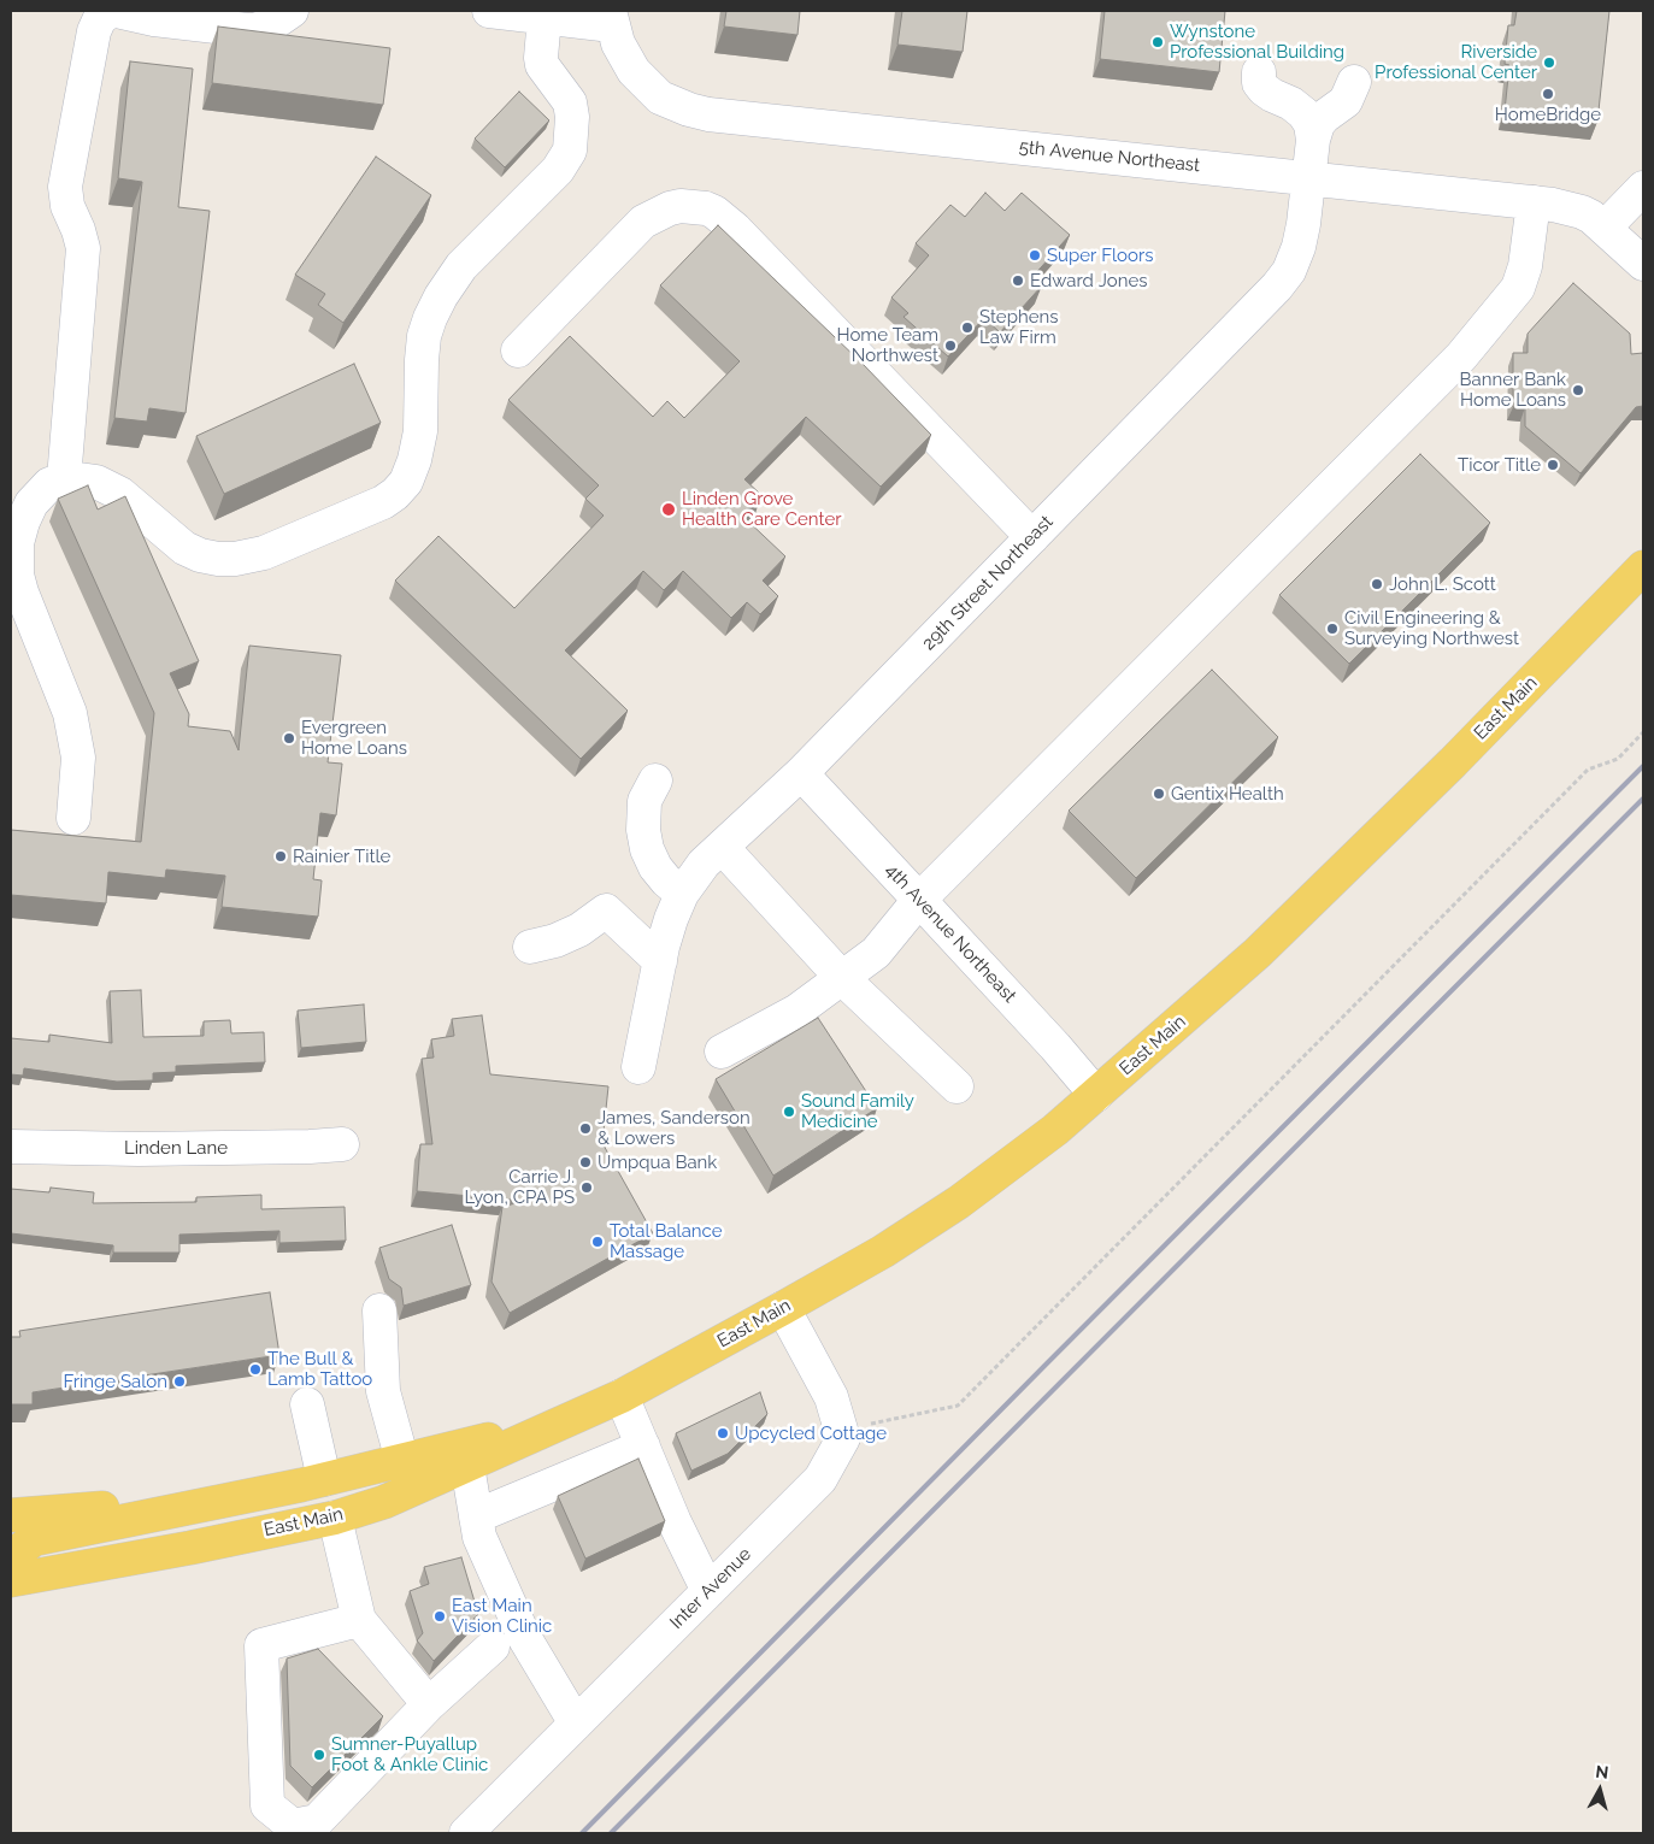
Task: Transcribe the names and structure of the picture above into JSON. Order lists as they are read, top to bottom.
{
  "streets": {
    "main road": ["East Main"],
    "street": [
      "5th Avenue Northeast",
      "29th Street Northeast",
      "4th Avenue Northeast",
      "Linden Lane",
      "Inter Avenue"
    ]
  },
  "crossings": [
    ["5th Avenue Northeast", "29th Street Northeast"],
    ["29th Street Northeast", "4th Avenue Northeast"],
    ["East Main", "4th Avenue Northeast"]
  ],
  "places": [
    "Wynstone Professional Building",
    "Riverside Professional Center",
    "HomeBridge",
    "Super Floors",
    "Edward Jones",
    "Stephens Law Firm",
    "Home Team Northwest",
    "Banner Bank Home Loans",
    "Ticor Title",
    "Linden Grove Health Care Center",
    "John L. Scott",
    "Civil Engineering & Surveying Northwest",
    "Evergreen Home Loans",
    "Gentix Health",
    "Rainier Title",
    "Sound Family Medicine",
    "James, Sanderson & Lowers",
    "Umpqua Bank",
    "Carrie J. Lyon, CPA PS",
    "Total Balance Massage",
    "The Bull & Lamb Tattoo",
    "Fringe Salon",
    "Upcycled Cottage",
    "East Main Vision Clinic",
    "Sumner-Puyallup Foot & Ankle Clinic"
  ],
  "north": "top"
}
